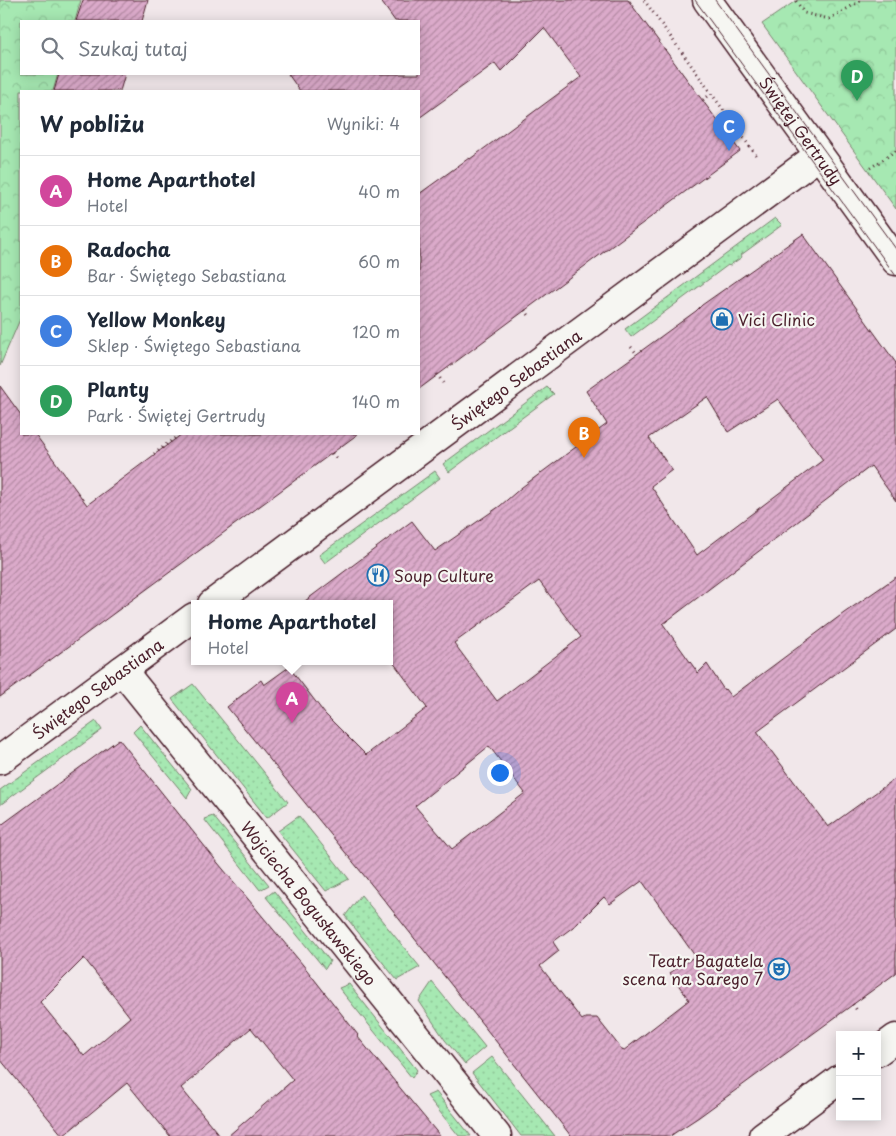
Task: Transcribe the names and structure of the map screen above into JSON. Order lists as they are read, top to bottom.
{
  "streets": {
    "street": ["Świętej Gertrudy", "Świętego Sebastiana", "Wojciecha Bogusławskiego"]
  },
  "crossings": [
    ["Świętej Gertrudy", "Świętego Sebastiana"],
    ["Świętego Sebastiana", "Wojciecha Bogusławskiego"]
  ],
  "places": {
    "shop": ["Vici Clinic"],
    "restaurant": ["Soup Culture"],
    "theatre": ["Teatr Bagatela scena na Sarego 7"]
  },
  "page": {
    "search": "Szukaj tutaj",
    "pins": [
      "D",
      "C",
      "B",
      "A"
    ],
    "heading": ["W pobliżu", "Wyniki: 4"],
    "list": [
      {
        "mark": "A",
        "name": "Home Aparthotel",
        "note": "Hotel",
        "value": "40 m"
      },
      {
        "mark": "B",
        "name": "Radocha",
        "note": "Bar · Świętego Sebastiana",
        "value": "60 m"
      },
      {
        "mark": "C",
        "name": "Yellow Monkey",
        "note": "Sklep · Świętego Sebastiana",
        "value": "120 m"
      },
      {
        "mark": "D",
        "name": "Planty",
        "note": "Park · Świętej Gertrudy",
        "value": "140 m"
      }
    ],
    "popup": ["Home Aparthotel", "Hotel"],
    "map_buttons": ["+", "−"]
  }
}
